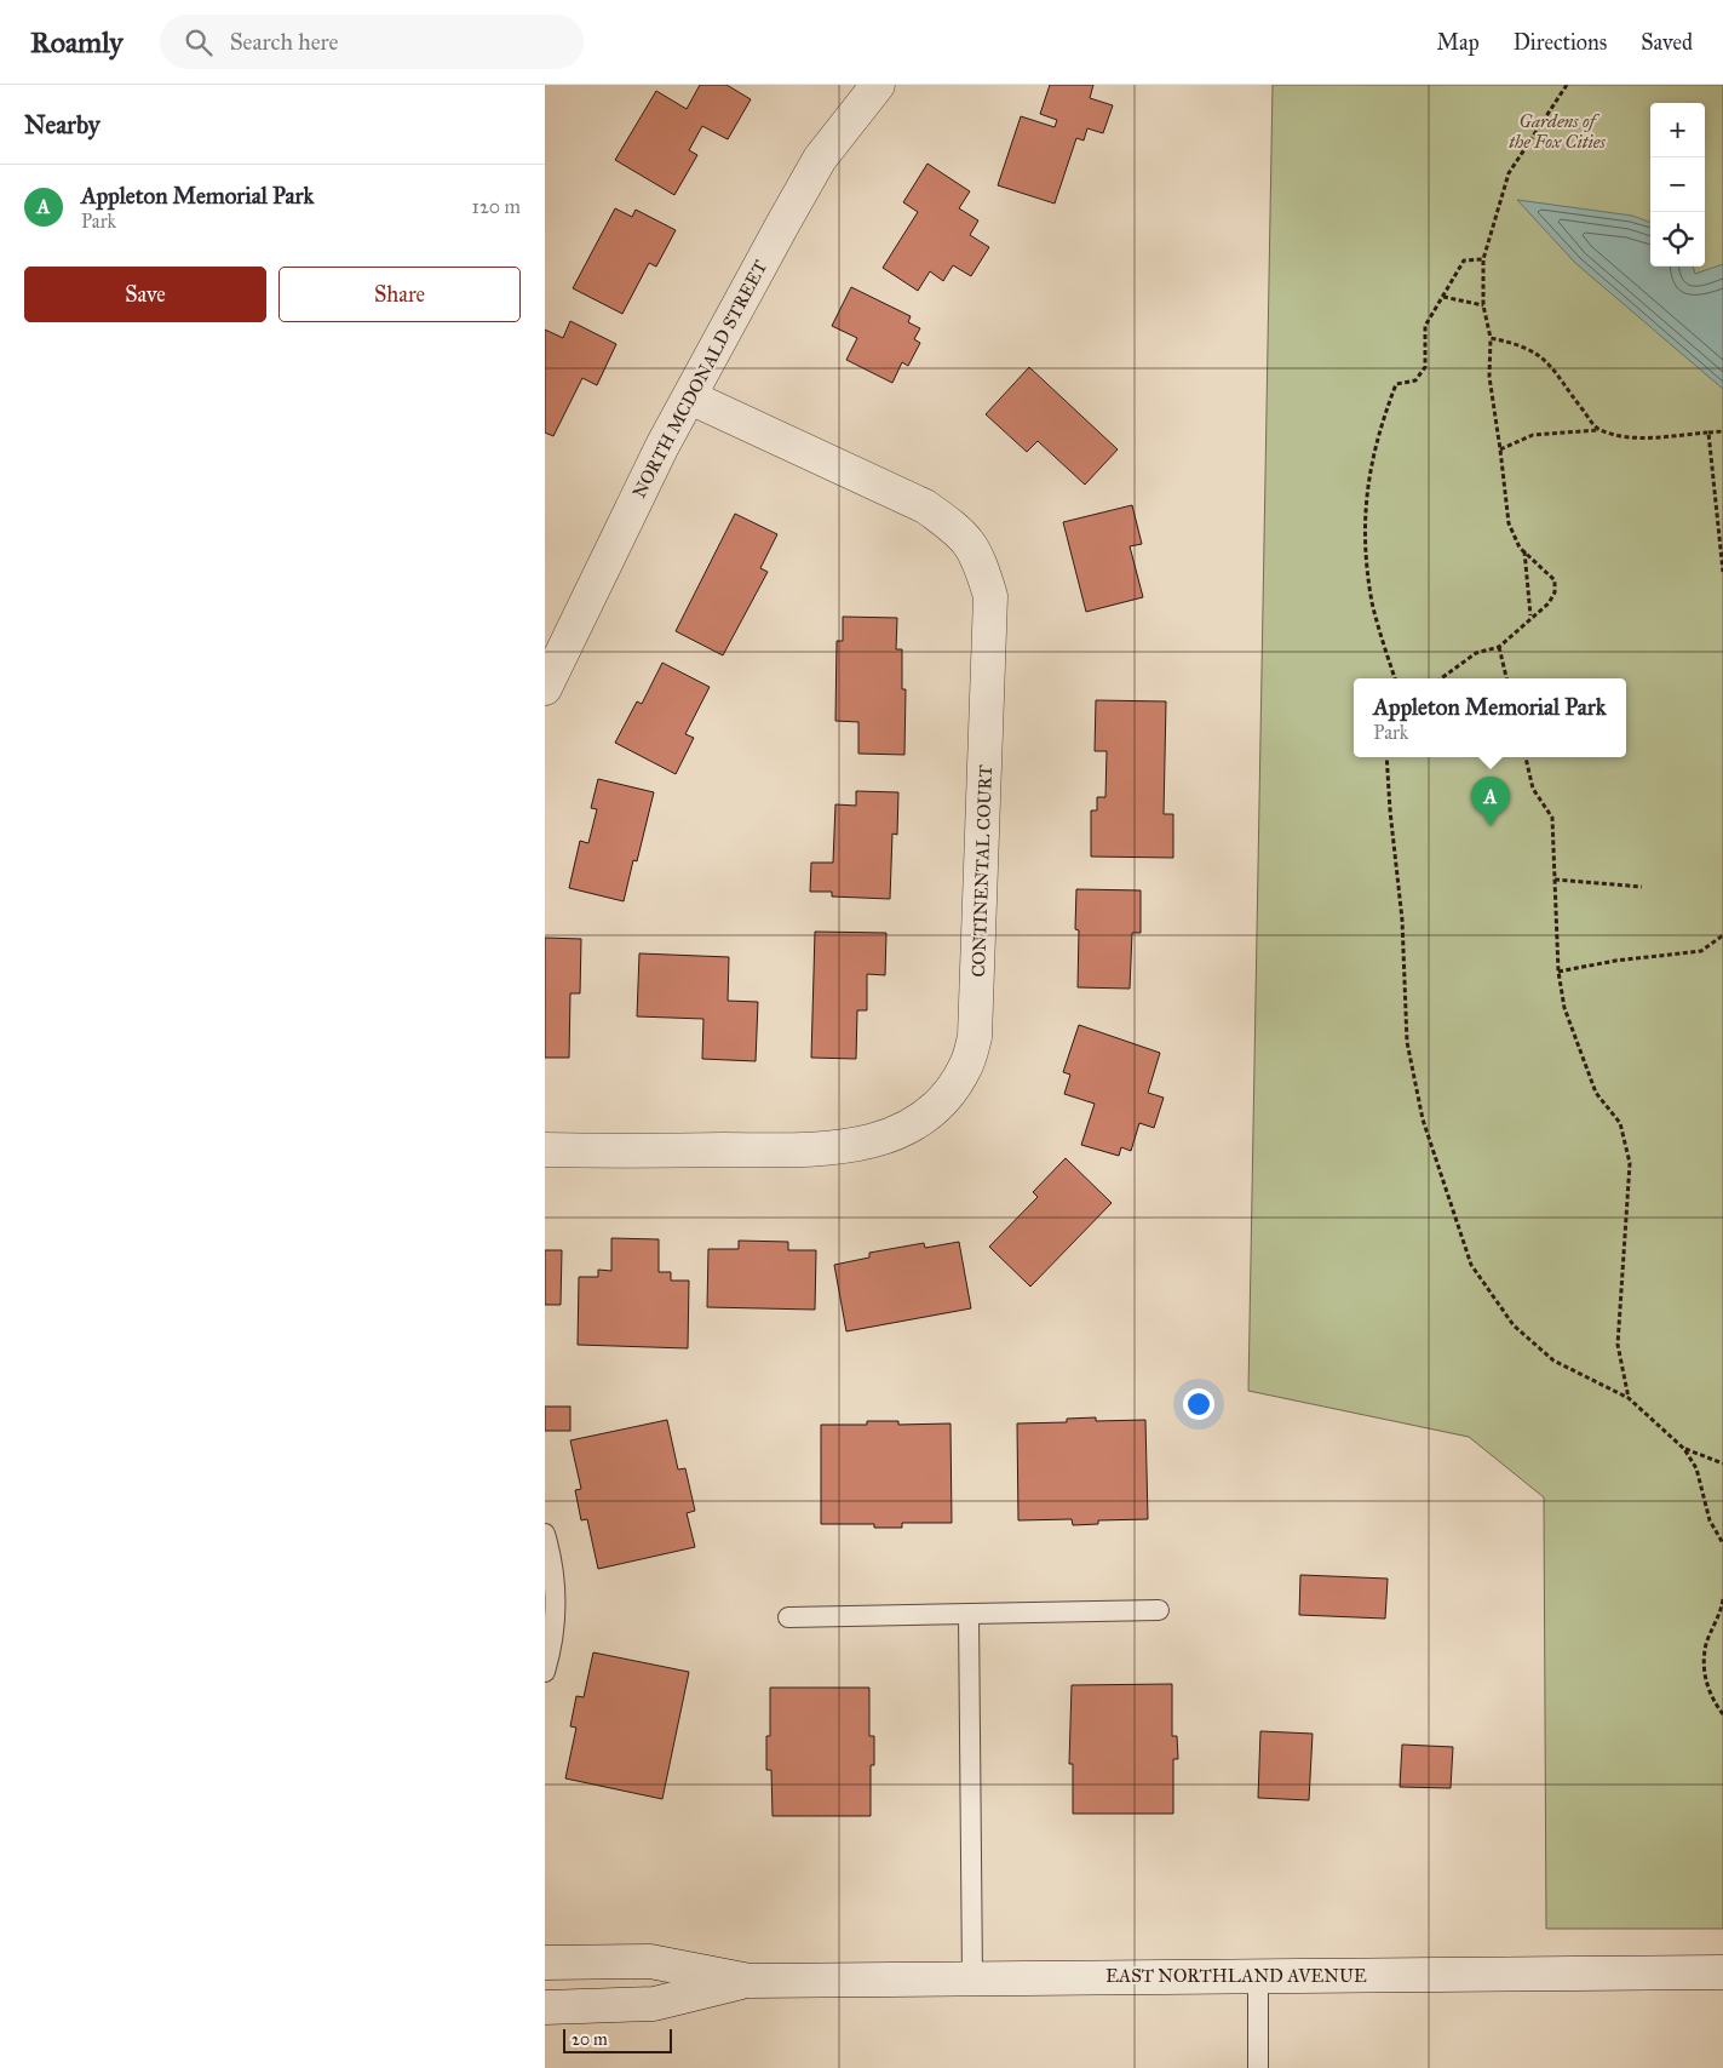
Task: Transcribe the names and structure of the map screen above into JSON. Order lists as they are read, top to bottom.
{
  "streets": {
    "street": ["NORTH MCDONALD STREET", "CONTINENTAL COURT", "EAST NORTHLAND AVENUE"]
  },
  "crossings": [
    ["NORTH MCDONALD STREET", "CONTINENTAL COURT"]
  ],
  "parks": ["Gardens of the Fox Cities"],
  "scale_bar": "20 m",
  "page": {
    "header": "Roamly",
    "search": "Search here",
    "nav": ["Map", "Directions", "Saved"],
    "heading": "Nearby",
    "map_buttons": ["+", "−"],
    "list": [
      {
        "mark": "A",
        "name": "Appleton Memorial Park",
        "note": "Park",
        "value": "120 m"
      }
    ],
    "buttons": ["Save", "Share"],
    "popup": ["Appleton Memorial Park", "Park"],
    "pins": "A",
    "scale": "20 m"
  }
}
